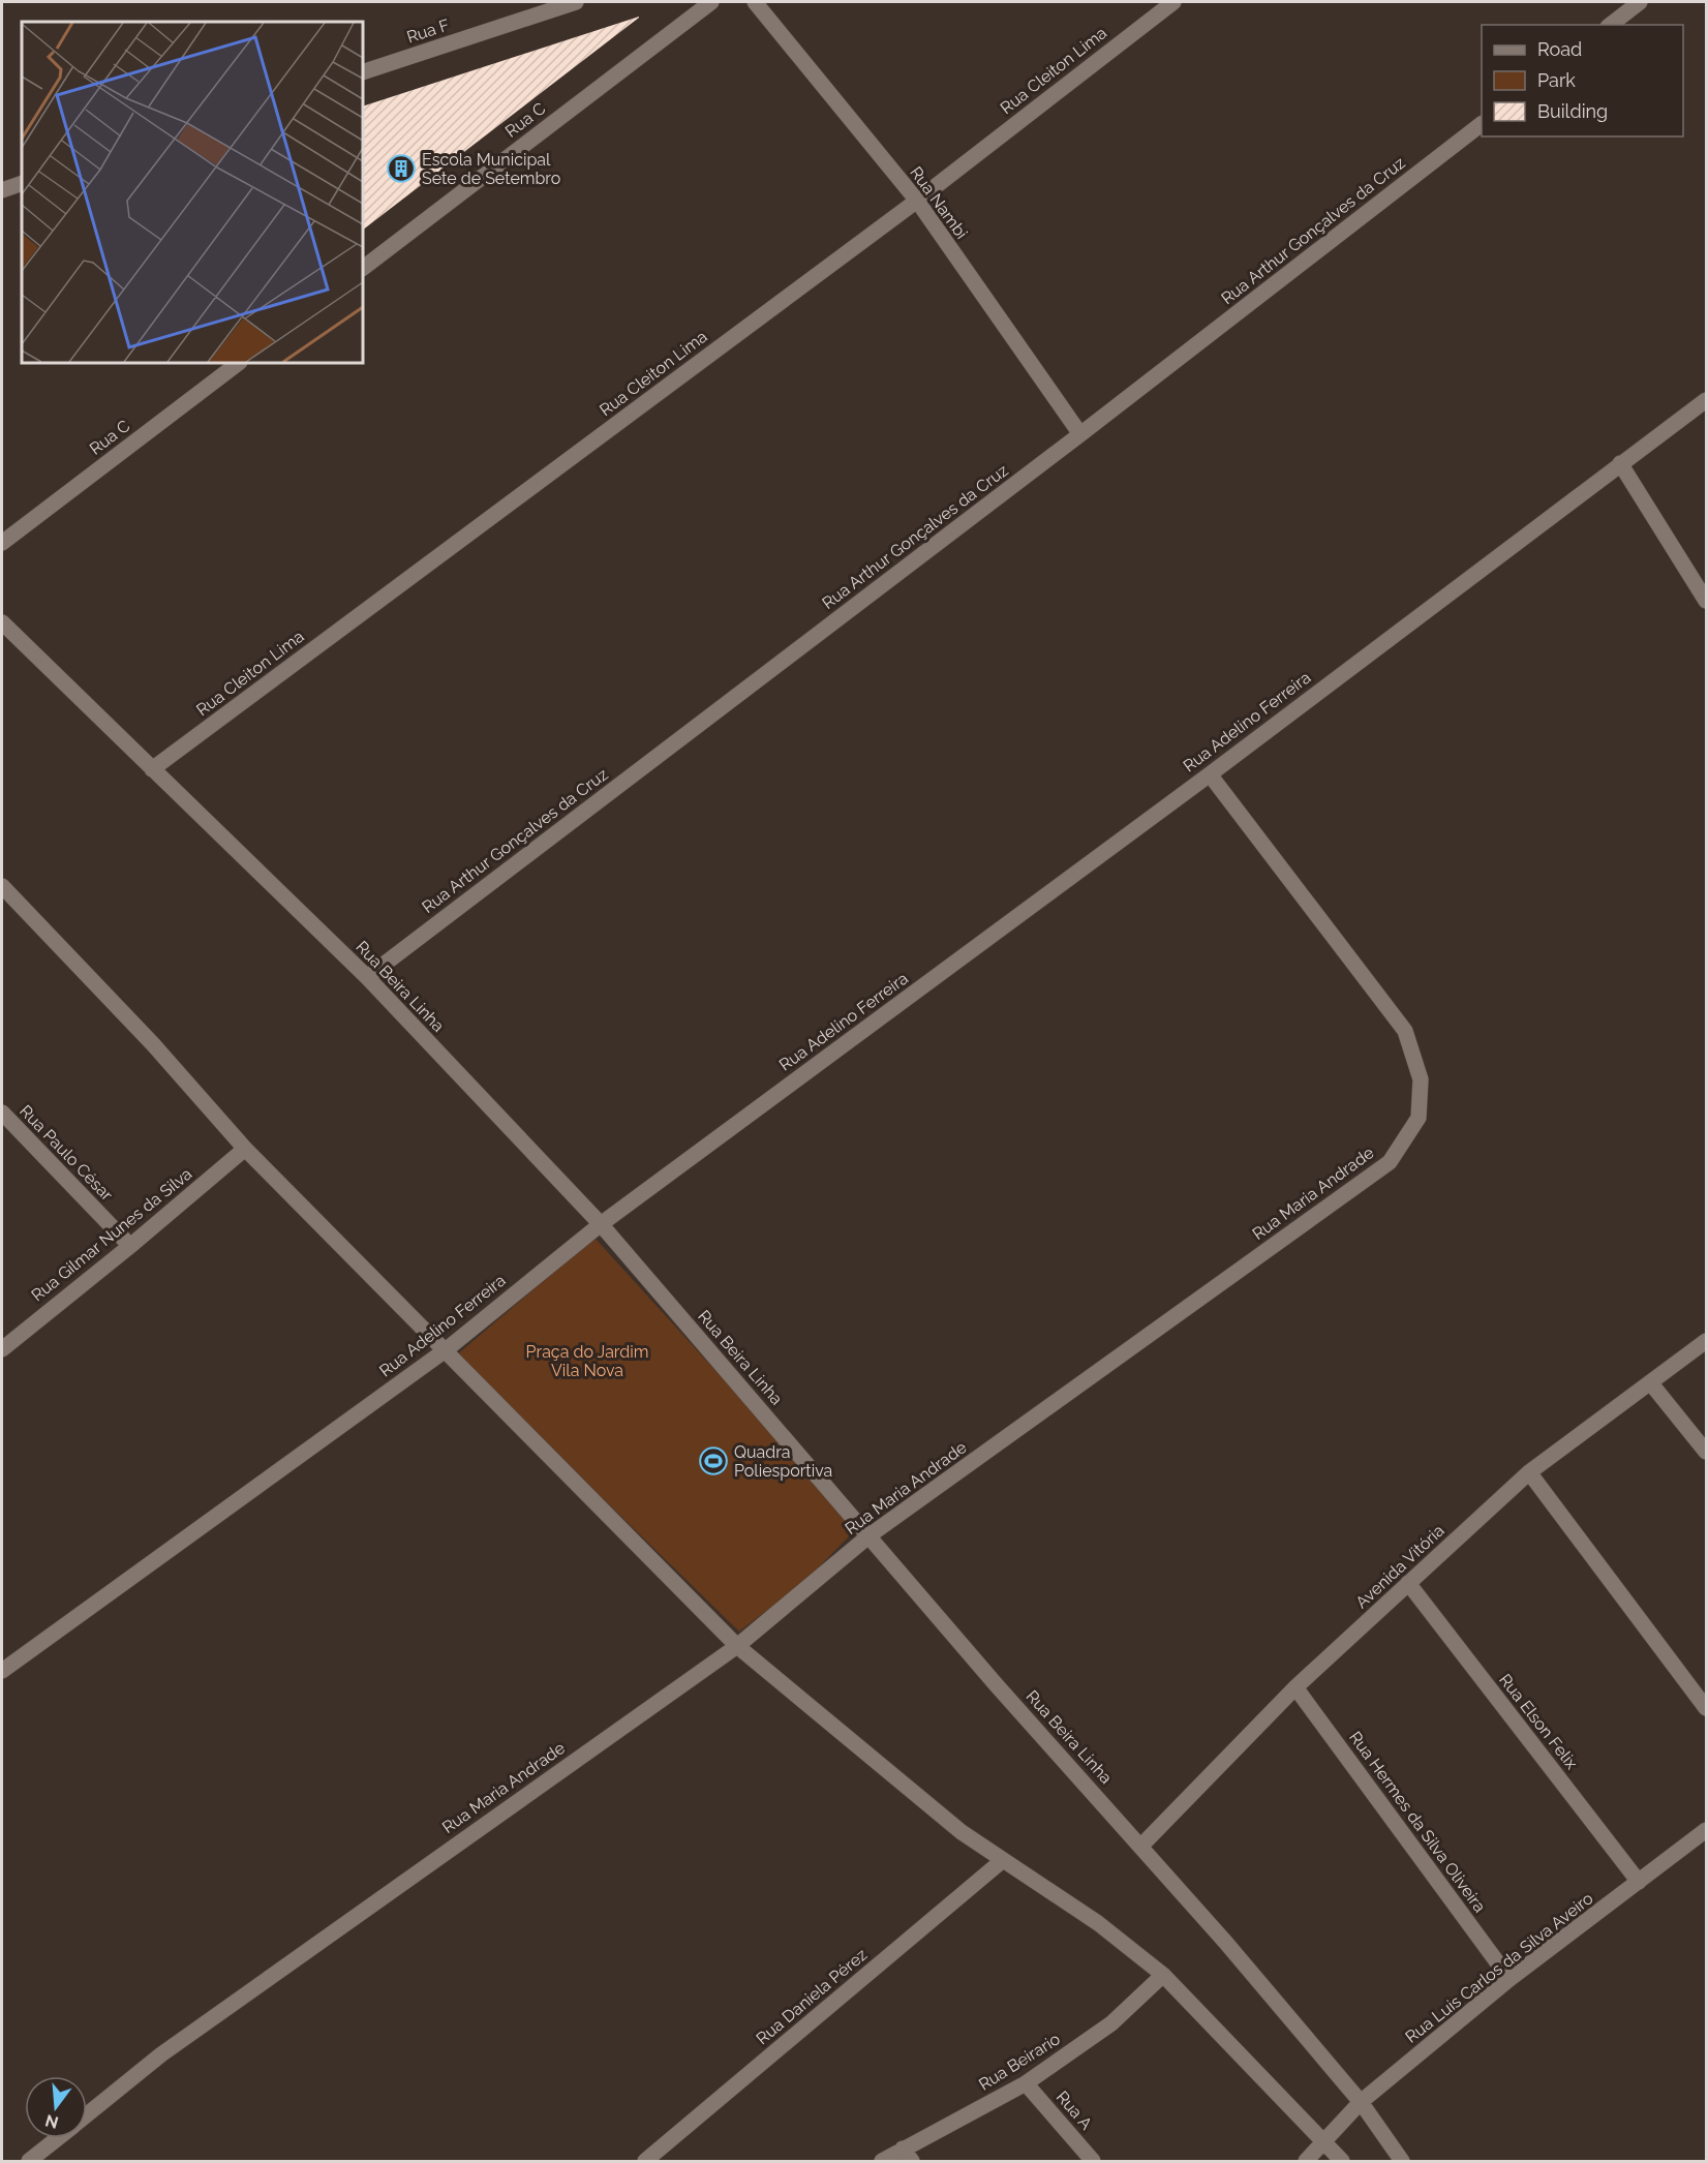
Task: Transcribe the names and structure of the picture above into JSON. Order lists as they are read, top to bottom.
{
  "streets": {
    "street": [
      "Rua F",
      "Rua Cleiton Lima",
      "Rua C",
      "Rua Nambi",
      "Rua Arthur Gonçalves da Cruz",
      "Rua Adelino Ferreira",
      "Rua Beira Linha",
      "Rua Paulo César",
      "Rua Maria Andrade",
      "Rua Gilmar Nunes da Silva",
      "Avenida Vitória",
      "Rua Elson Felix",
      "Rua Hermes da Silva Oliveira",
      "Rua Luis Carlos da Silva Aveiro",
      "Rua Daniela Pérez",
      "Rua Beirario",
      "Rua A"
    ]
  },
  "crossings": [
    ["Rua Cleiton Lima", "Rua Nambi"],
    ["Rua Cleiton Lima", "Rua Beira Linha"],
    ["Rua Nambi", "Rua Arthur Gonçalves da Cruz"],
    ["Rua Arthur Gonçalves da Cruz", "Rua Beira Linha"],
    ["Rua Adelino Ferreira", "Rua Beira Linha"],
    ["Rua Adelino Ferreira", "Rua Maria Andrade"],
    ["Rua Beira Linha", "Rua Maria Andrade"],
    ["Rua Beira Linha", "Avenida Vitória"],
    ["Rua Beira Linha", "Rua Luis Carlos da Silva Aveiro"],
    ["Rua Paulo César", "Rua Gilmar Nunes da Silva"],
    ["Avenida Vitória", "Rua Elson Felix"],
    ["Avenida Vitória", "Rua Hermes da Silva Oliveira"],
    ["Rua Elson Felix", "Rua Luis Carlos da Silva Aveiro"],
    ["Rua Hermes da Silva Oliveira", "Rua Luis Carlos da Silva Aveiro"],
    ["Rua Beirario", "Rua A"]
  ],
  "parks": ["Praça do Jardim Vila Nova"],
  "places": {
    "building": ["Escola Municipal Sete de Setembro"],
    "sports": ["Quadra Poliesportiva"]
  },
  "legend": ["Road", "Park", "Building"],
  "north": "bottom"
}
